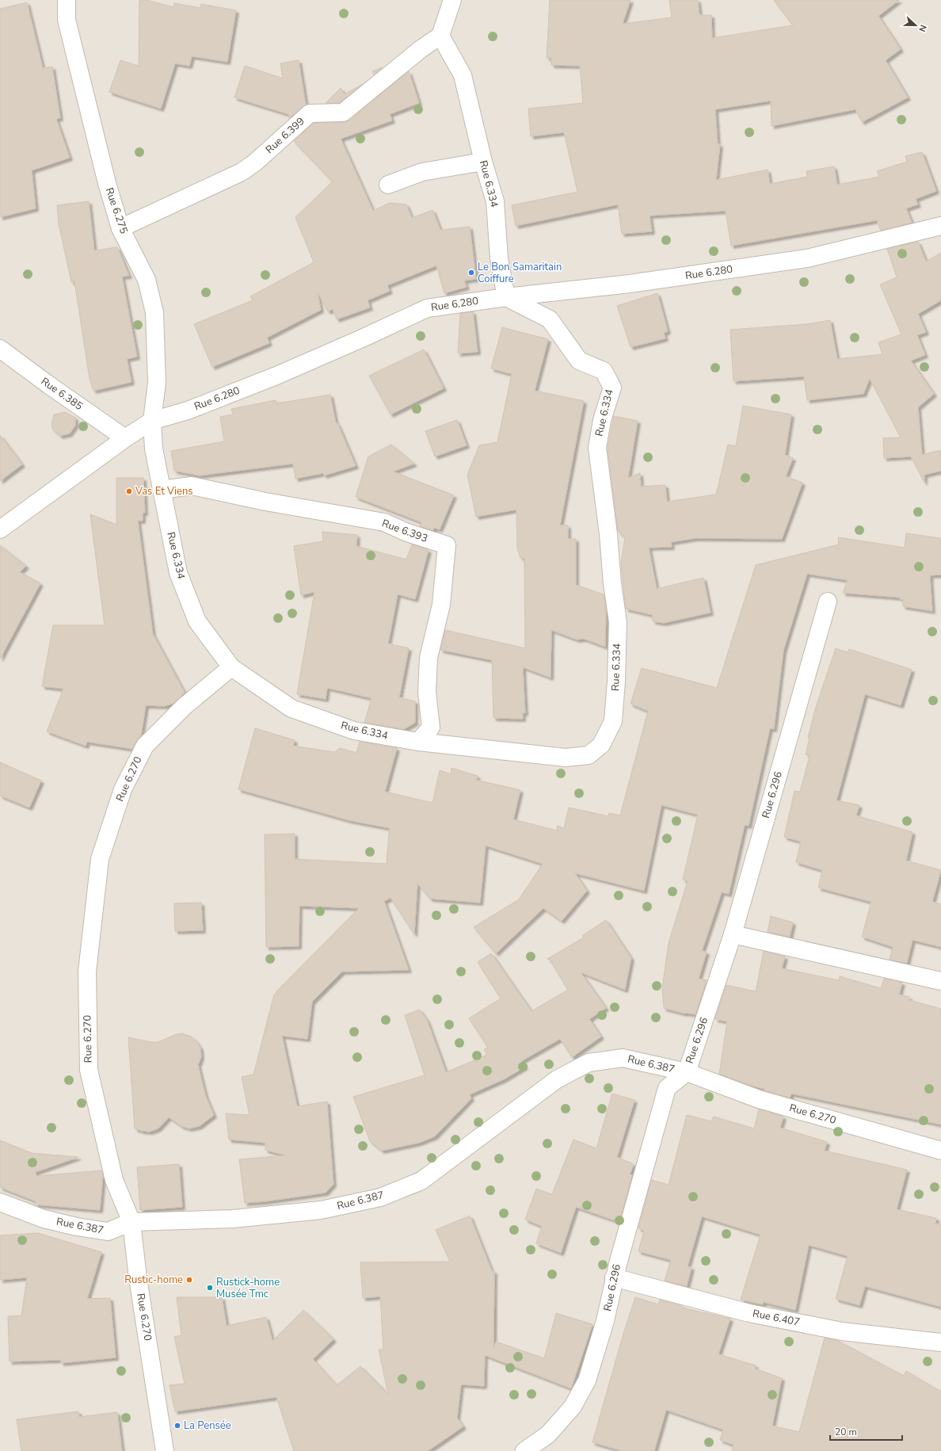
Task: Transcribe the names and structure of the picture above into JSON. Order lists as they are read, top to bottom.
{
  "streets": {
    "street": [
      "Rue 6.399",
      "Rue 6.334",
      "Rue 6.275",
      "Rue 6.280",
      "Rue 6.385",
      "Rue 6.393",
      "Rue 6.270",
      "Rue 6.296",
      "Rue 6.387",
      "Rue 6.407"
    ]
  },
  "crossings": [
    ["Rue 6.399", "Rue 6.334"],
    ["Rue 6.399", "Rue 6.275"],
    ["Rue 6.334", "Rue 6.275"],
    ["Rue 6.334", "Rue 6.280"],
    ["Rue 6.334", "Rue 6.393"],
    ["Rue 6.334", "Rue 6.270"],
    ["Rue 6.275", "Rue 6.280"],
    ["Rue 6.280", "Rue 6.385"],
    ["Rue 6.270", "Rue 6.296"],
    ["Rue 6.270", "Rue 6.387"],
    ["Rue 6.296", "Rue 6.387"],
    ["Rue 6.296", "Rue 6.407"]
  ],
  "places": [
    "Le Bon Samaritain Coiffure",
    "Vas Et Viens",
    "Rustic-home",
    "Rustick-home Musée Tmc",
    "La Pensée"
  ],
  "scale_bar": "20 m",
  "north": "right"
}
